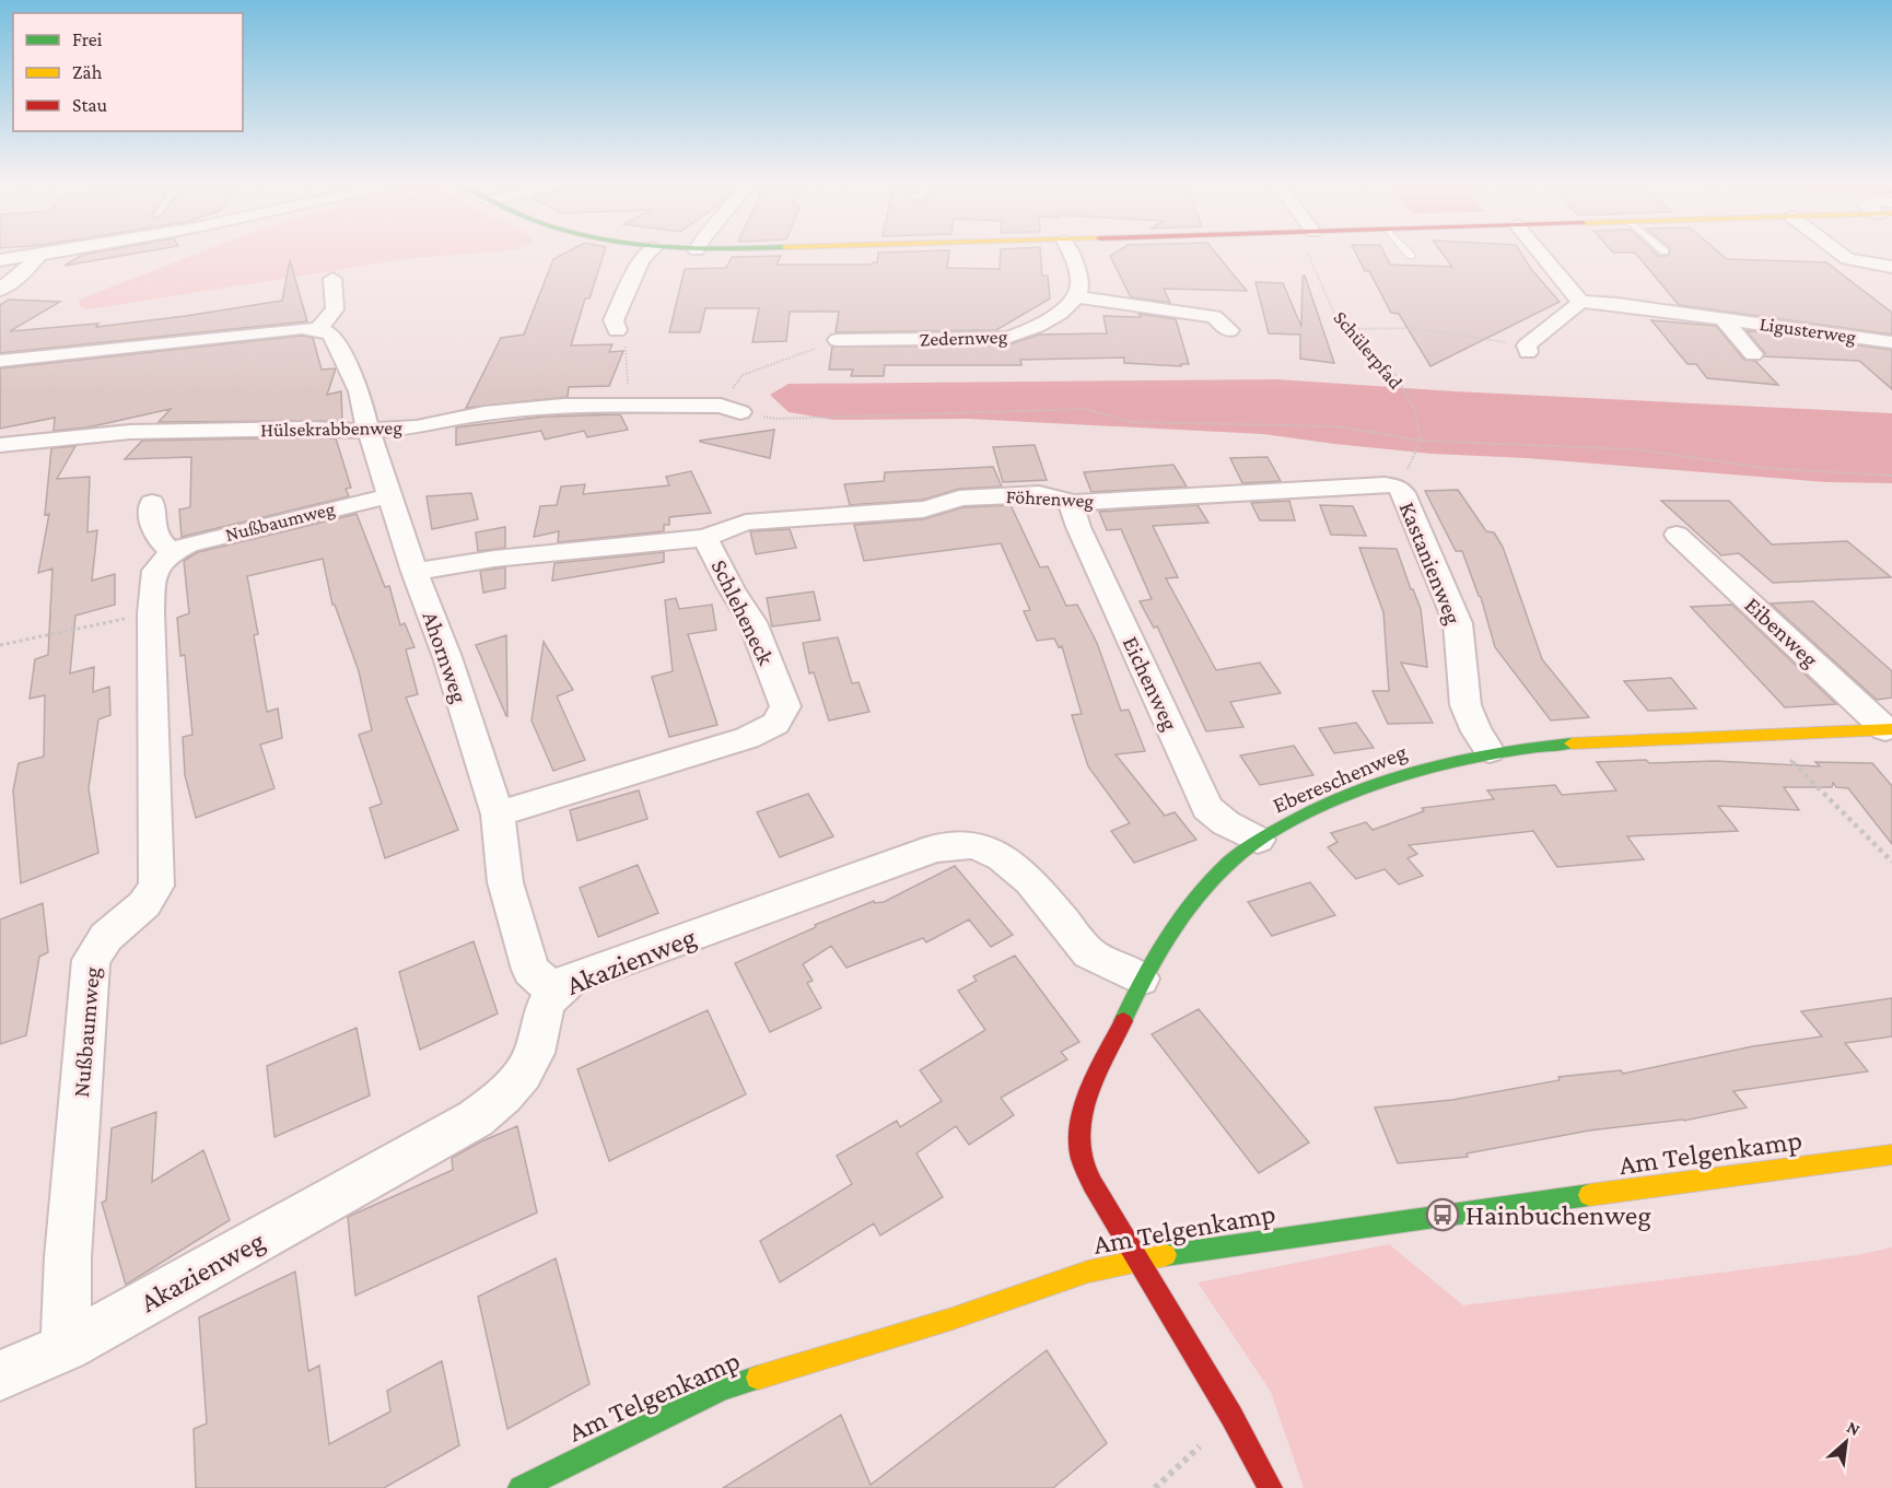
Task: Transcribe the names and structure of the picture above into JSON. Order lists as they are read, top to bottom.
{
  "streets": {
    "street": [
      "Ligusterweg",
      "Zedernweg",
      "Hülsekrabbenweg",
      "Föhrenweg",
      "Nußbaumweg",
      "Kastanienweg",
      "Schleheneck",
      "Eibenweg",
      "Ahornweg",
      "Eichenweg",
      "Ebereschenweg",
      "Akazienweg",
      "Am Telgenkamp"
    ],
    "path": ["Schülerpfad"]
  },
  "crossings": [
    ["Hülsekrabbenweg", "Ahornweg"],
    ["Föhrenweg", "Kastanienweg"],
    ["Föhrenweg", "Schleheneck"],
    ["Föhrenweg", "Eichenweg"],
    ["Nußbaumweg", "Ahornweg"],
    ["Nußbaumweg", "Akazienweg"],
    ["Kastanienweg", "Ebereschenweg"],
    ["Schleheneck", "Ahornweg"],
    ["Eibenweg", "Ebereschenweg"],
    ["Ahornweg", "Akazienweg"],
    ["Eichenweg", "Ebereschenweg"],
    ["Ebereschenweg", "Akazienweg"],
    ["Ebereschenweg", "Am Telgenkamp"]
  ],
  "places": {
    "bus stop": ["Hainbuchenweg"]
  },
  "legend": ["Frei", "Zäh", "Stau"],
  "north": "top right"
}
